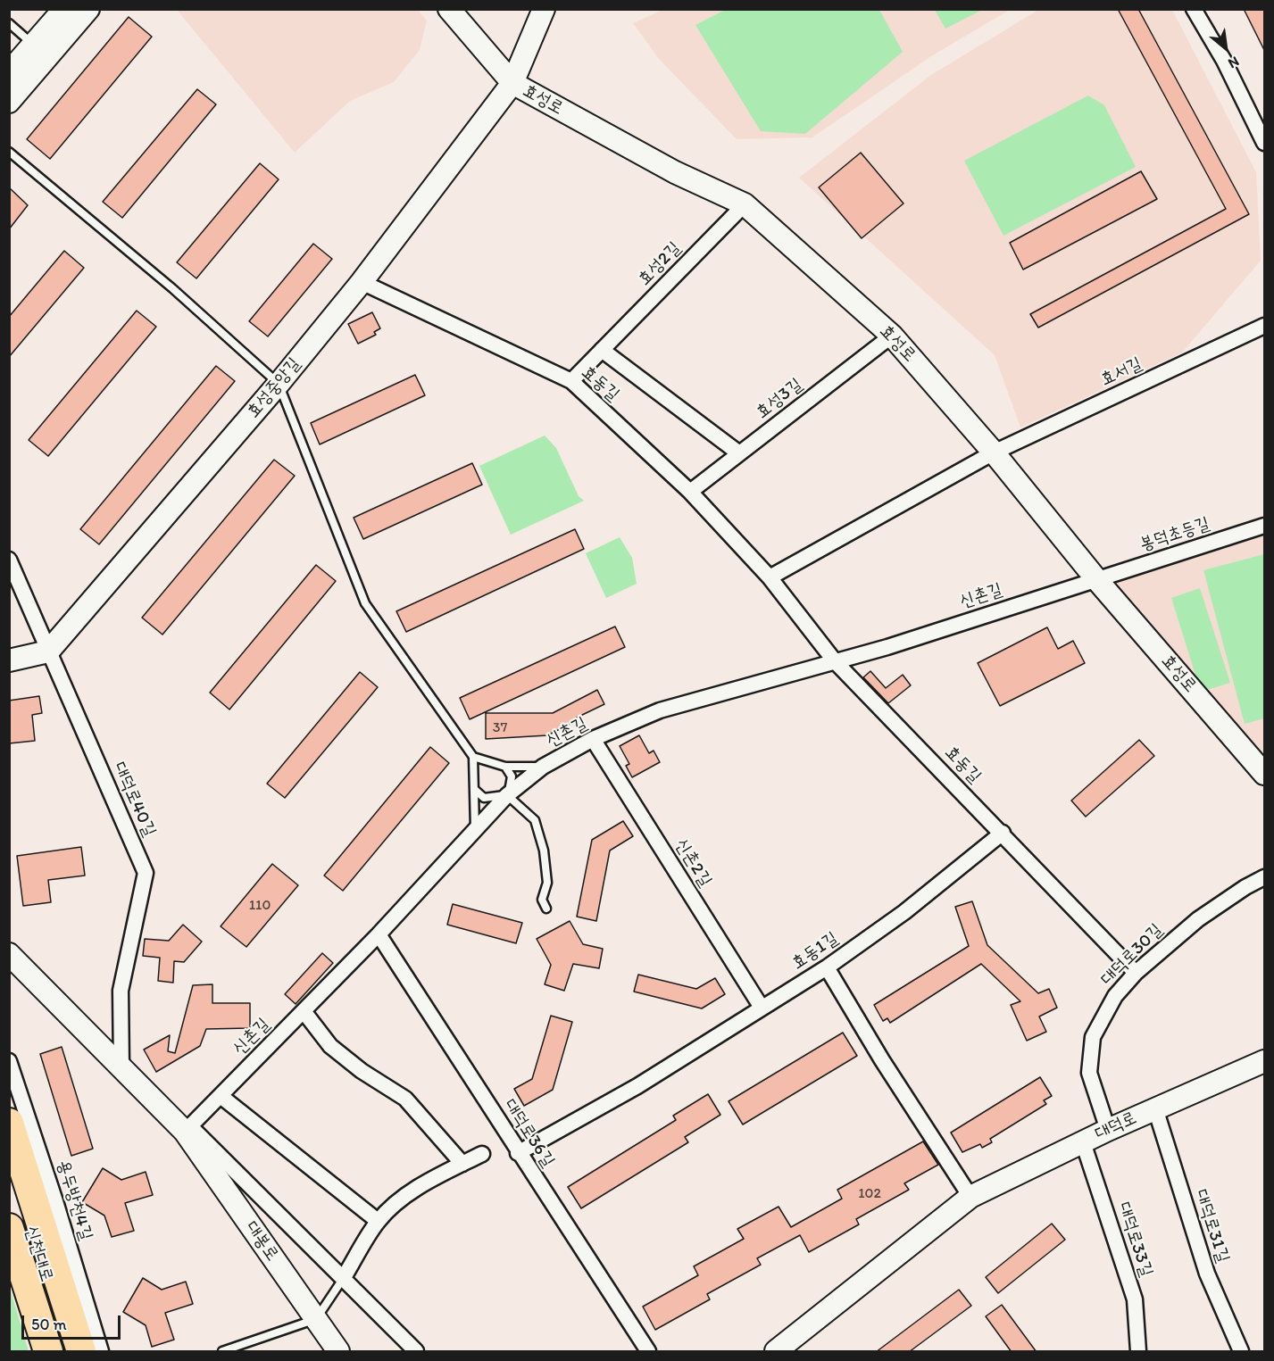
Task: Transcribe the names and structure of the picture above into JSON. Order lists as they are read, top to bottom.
{
  "streets": {
    "highway": ["신천대로"],
    "main road": [
      "효성로",
      "효성중앙길",
      "대덕로",
      "대봉로"
    ],
    "street": [
      "효성2길",
      "효서길",
      "효동길",
      "효성3길",
      "봉덕초등길",
      "신촌길",
      "대덕로40길",
      "신촌2길",
      "효동1길",
      "대덕로30길",
      "대덕로36길",
      "용두방천4길",
      "대덕로31길",
      "대덕로33길"
    ]
  },
  "crossings": [
    ["효성로", "효성2길"],
    ["효성로", "효서길"],
    ["효성로", "효성중앙길"],
    ["효성로", "효성3길"],
    ["효성로", "봉덕초등길"],
    ["효성로", "신촌길"],
    ["효성2길", "효동길"],
    ["효동길", "효성중앙길"],
    ["효동길", "효성3길"],
    ["효동길", "신촌길"],
    ["효동길", "효동1길"],
    ["효동길", "대덕로30길"],
    ["효성중앙길", "대덕로40길"],
    ["봉덕초등길", "신촌길"],
    ["신촌길", "신촌2길"],
    ["신촌길", "대덕로36길"],
    ["신촌길", "대봉로"],
    ["대덕로40길", "대봉로"],
    ["신촌2길", "효동1길"],
    ["효동1길", "대덕로36길"],
    ["대덕로30길", "대덕로"],
    ["대덕로", "대덕로31길"],
    ["대덕로", "대덕로33길"]
  ],
  "house_numbers": ["37", "110", "102"],
  "scale_bar": "50 m",
  "north": "bottom right"
}
